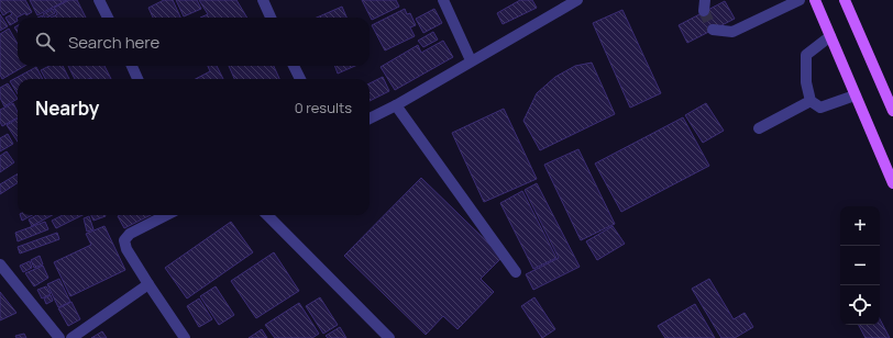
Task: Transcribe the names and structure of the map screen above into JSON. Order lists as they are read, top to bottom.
{
  "page": {
    "search": "Search here",
    "heading": ["Nearby", "0 results"],
    "map_buttons": ["+", "−"]
  }
}
